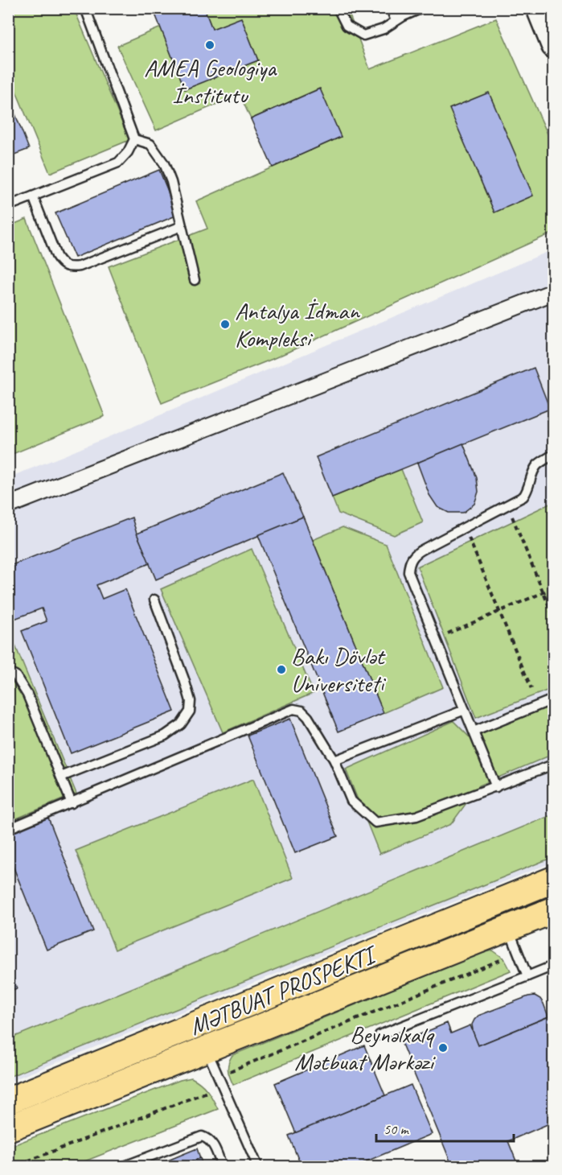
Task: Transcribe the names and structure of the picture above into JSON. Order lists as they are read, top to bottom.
{
  "streets": {
    "main road": ["MƏTBUAT PROSPEKTI"]
  },
  "places": [
    "AMEA Geologiya İnstitutu",
    "Antalya İdman Kompleksi",
    "Bakı Dövlət Universiteti",
    "Beynəlxalq Mətbuat Mərkəzi"
  ],
  "scale_bar": "50 m"
}
